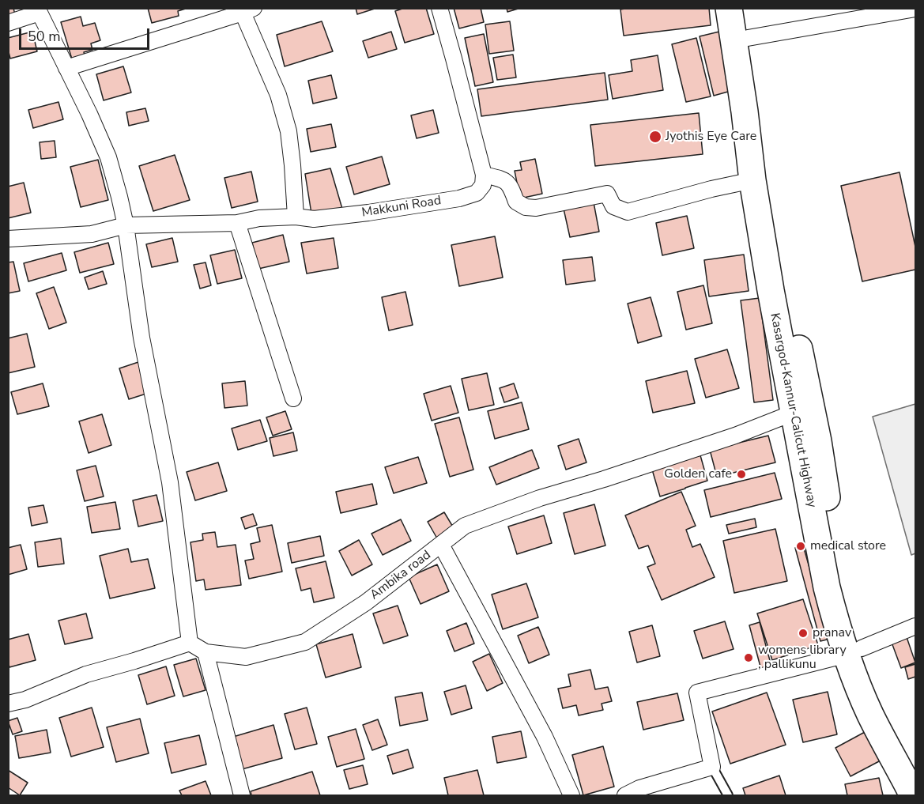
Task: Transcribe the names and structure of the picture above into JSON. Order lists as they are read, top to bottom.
{
  "streets": {
    "highway": ["Kasargod-Kannur-Calicut Highway"],
    "street": ["Makkuni Road", "Ambika road"]
  },
  "crossings": [
    ["Kasargod-Kannur-Calicut Highway", "Ambika road"]
  ],
  "places": [
    "Jyothis Eye Care",
    "Golden cafe",
    "medical store",
    "pranav",
    "womens library , pallikunu"
  ],
  "scale_bar": "50 m"
}
